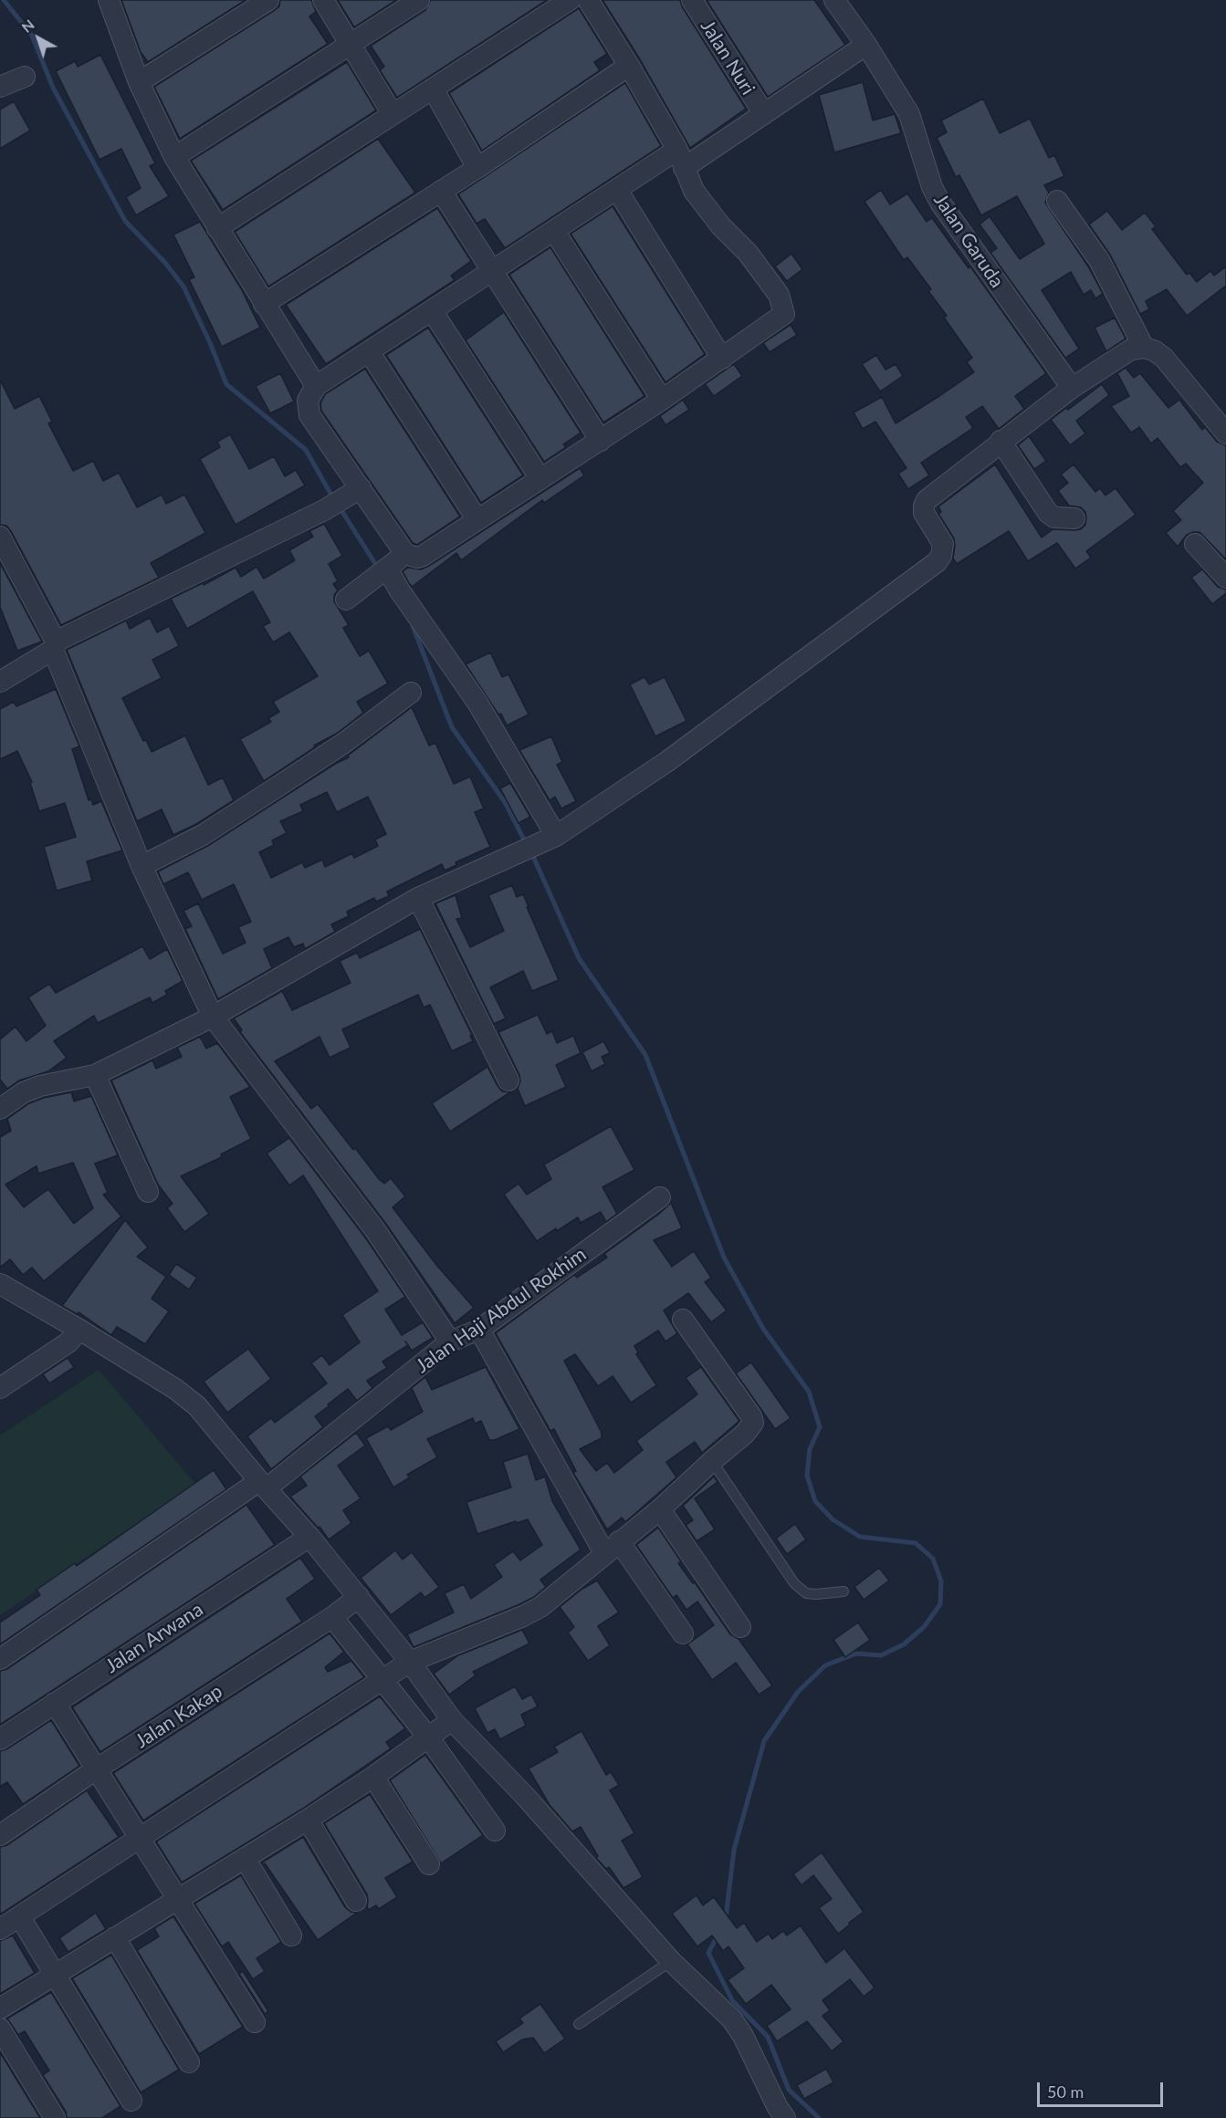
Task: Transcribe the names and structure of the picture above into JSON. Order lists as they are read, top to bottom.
{
  "streets": {
    "street": [
      "Jalan Nuri",
      "Jalan Garuda",
      "Jalan Haji Abdul Rokhim",
      "Jalan Arwana",
      "Jalan Kakap"
    ]
  },
  "scale_bar": "50 m",
  "north": "top left"
}
